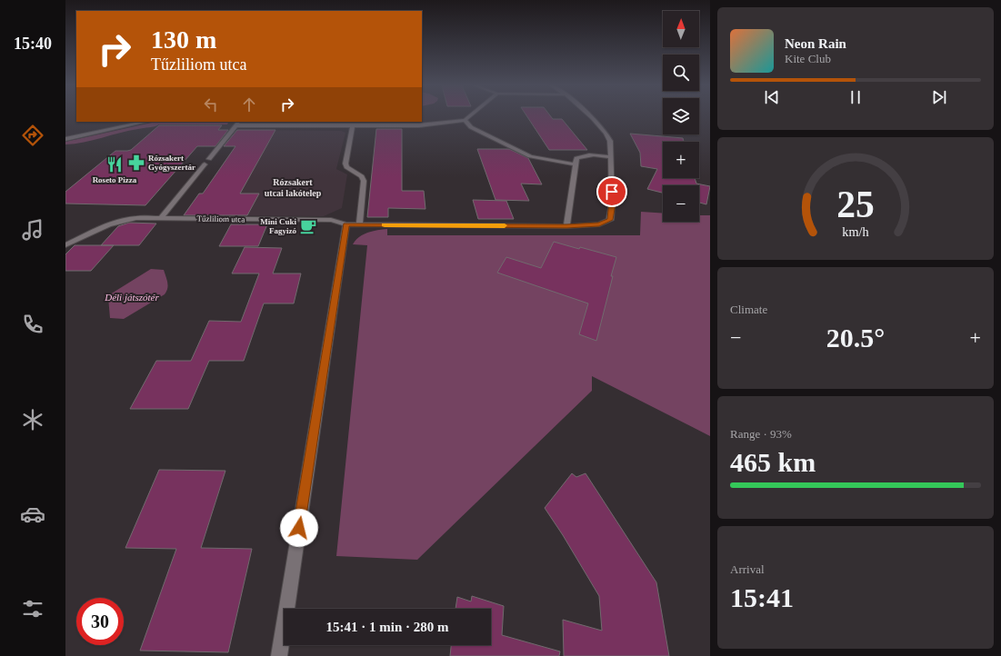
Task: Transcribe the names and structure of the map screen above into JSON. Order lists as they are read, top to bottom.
{
  "streets": {
    "street": ["Tűzliliom utca"]
  },
  "districts": ["Rózsakert utcai lakótelep"],
  "parks": ["Déli játszótér"],
  "places": {
    "pharmacy": ["Rózsakert Gyógyszertár"],
    "restaurant": ["Roseto Pizza"],
    "cafe": ["Mini Cuki Fagyizó"]
  },
  "north": "top",
  "page": {
    "tabs": "15:40",
    "map_buttons": ["+", "−"],
    "turn": ["130 m", "Tűzliliom utca"],
    "song": ["Neon Rain", "Kite Club"],
    "tile": [
      "Climate",
      ["Range · 93%", "465 km"],
      ["Arrival", "15:41"]
    ],
    "heat": ["−", "20.5°", "+"],
    "limit": "30",
    "trip": "15:41 · 1 min · 280 m",
    "gauge": ["25", "km/h"]
  }
}
